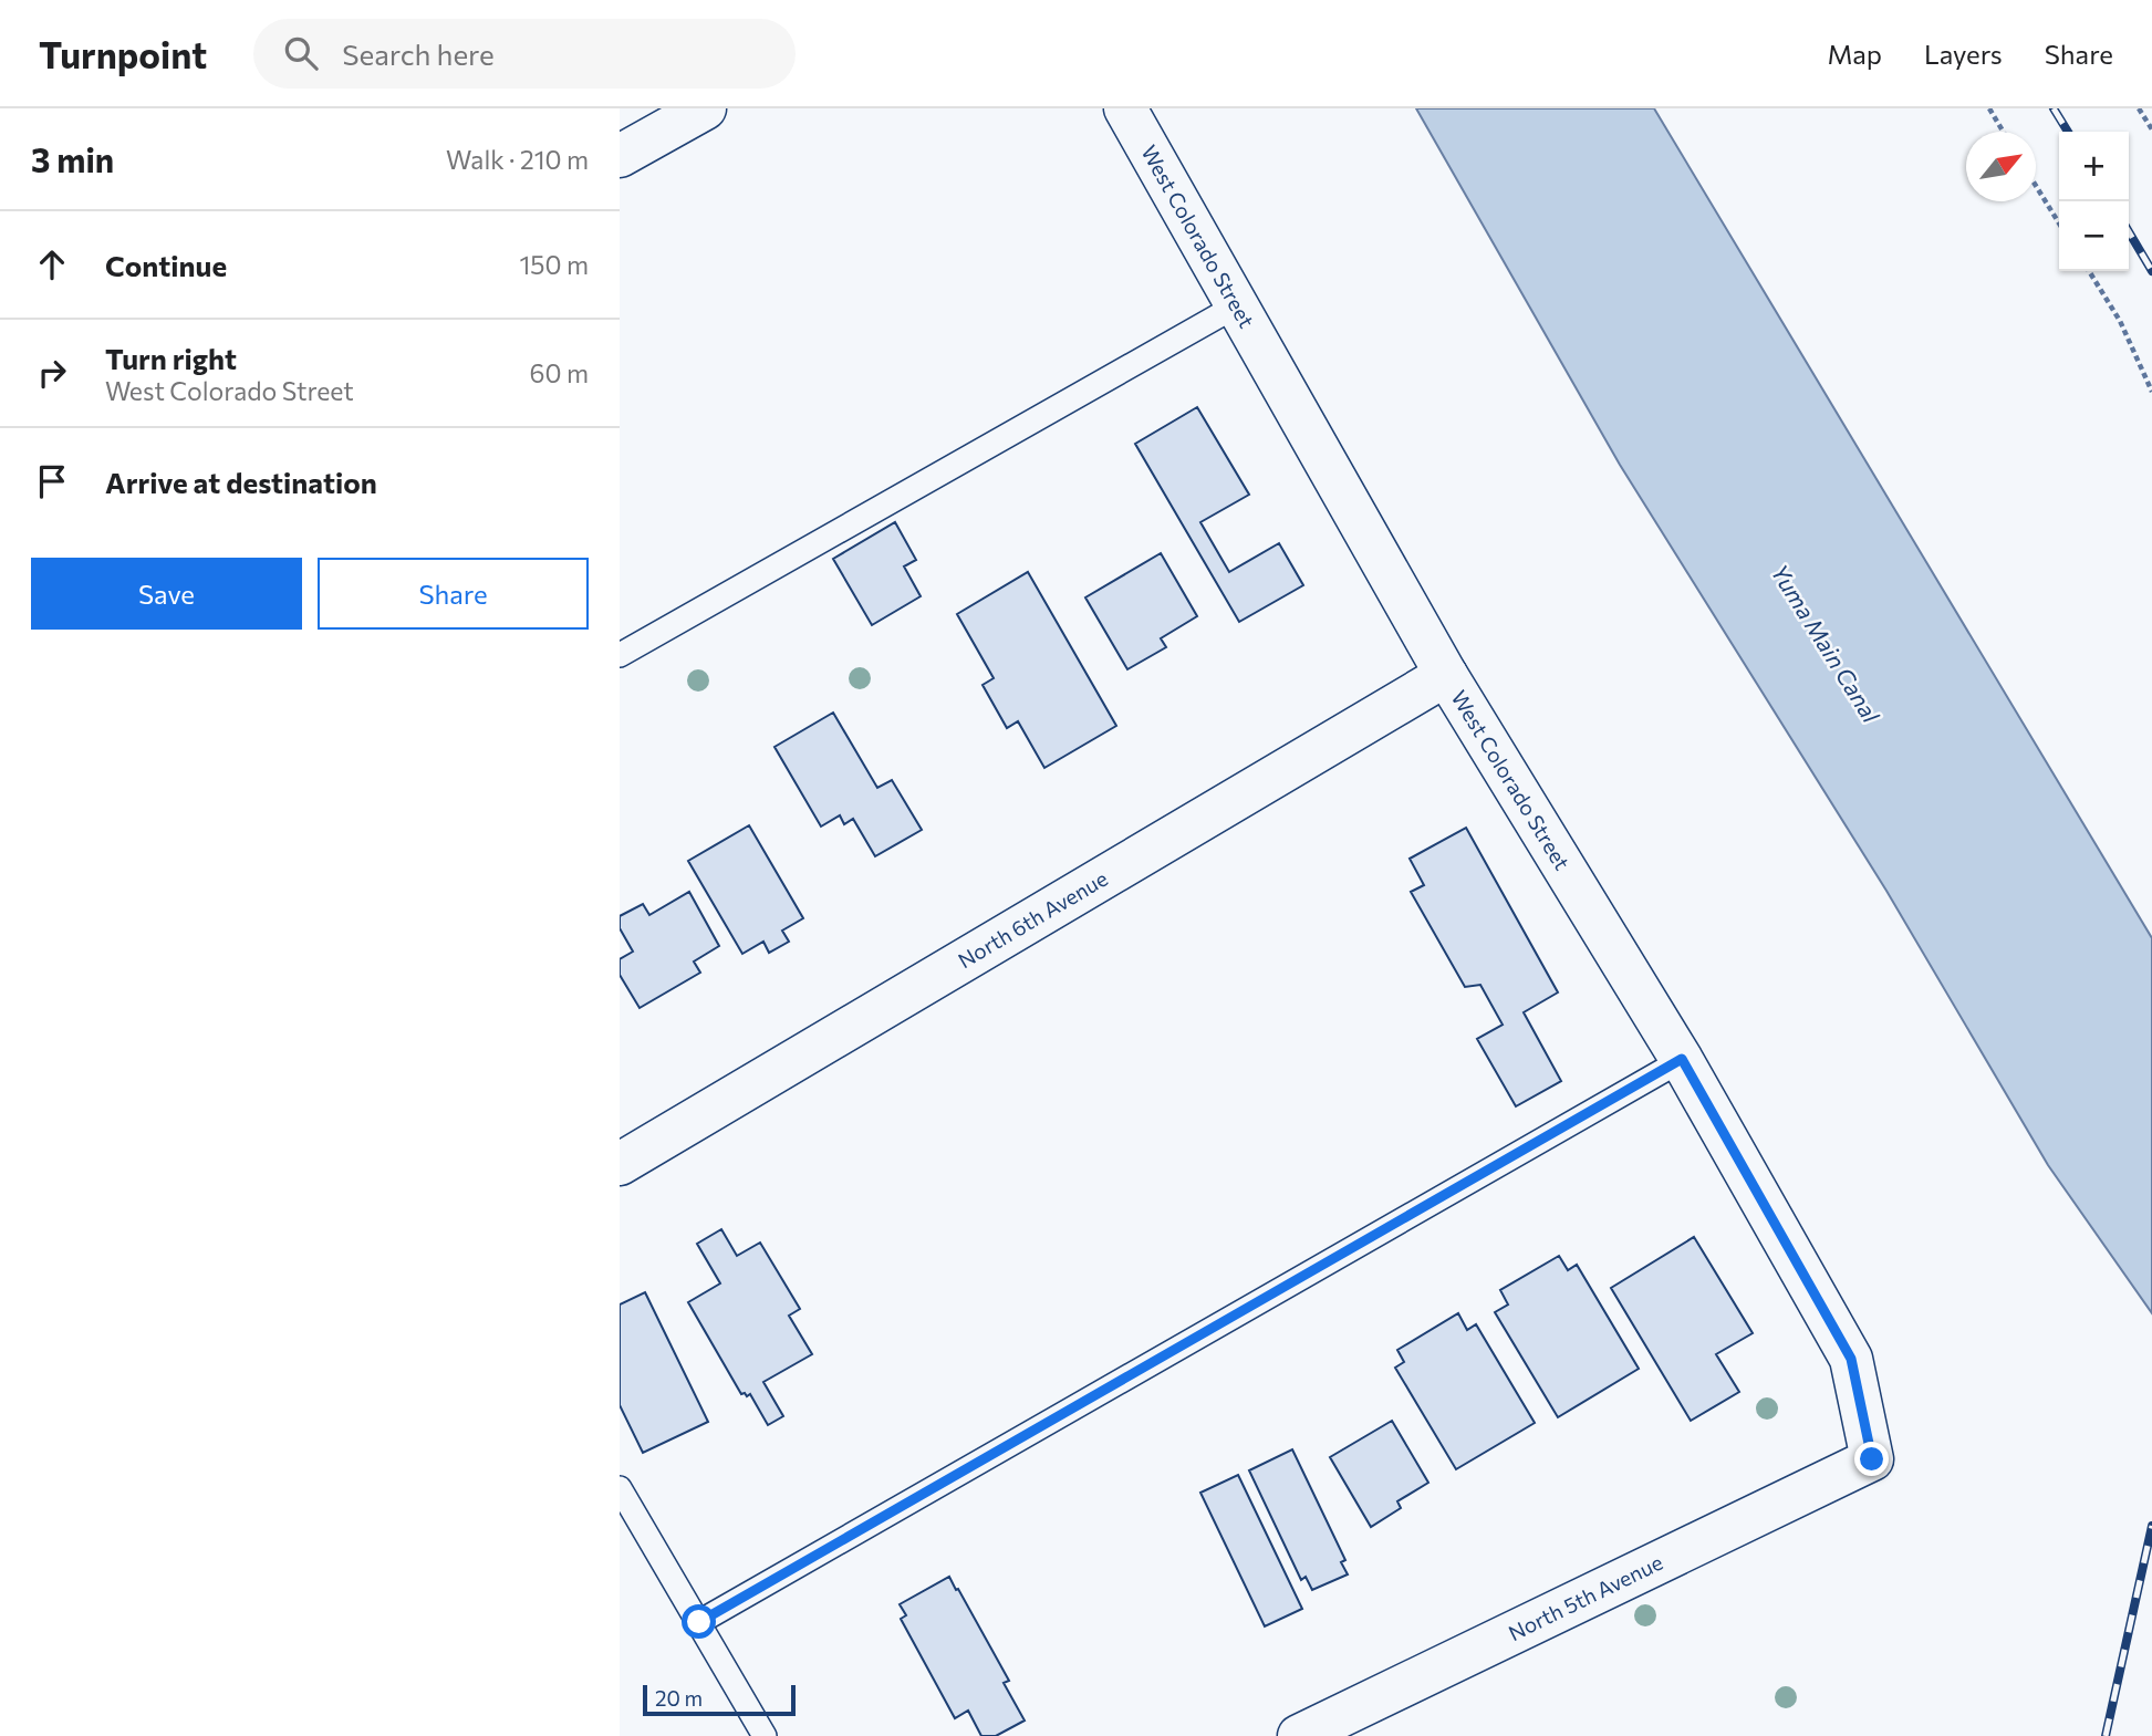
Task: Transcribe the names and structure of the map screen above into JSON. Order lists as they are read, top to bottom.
{
  "streets": {
    "street": ["West Colorado Street", "North 6th Avenue", "North 5th Avenue"]
  },
  "crossings": [
    ["West Colorado Street", "North 6th Avenue"],
    ["West Colorado Street", "North 5th Avenue"]
  ],
  "water": ["Yuma Main Canal"],
  "scale_bar": "20 m",
  "north": "top right",
  "page": {
    "header": "Turnpoint",
    "search": "Search here",
    "nav": ["Map", "Layers", "Share"],
    "heading": ["3 min", "Walk · 210 m"],
    "map_buttons": ["+", "−"],
    "list": [
      ["Continue", "150 m"],
      ["Turn right", "West Colorado Street", "60 m"],
      "Arrive at destination"
    ],
    "buttons": ["Save", "Share"],
    "scale": "20 m"
  }
}
